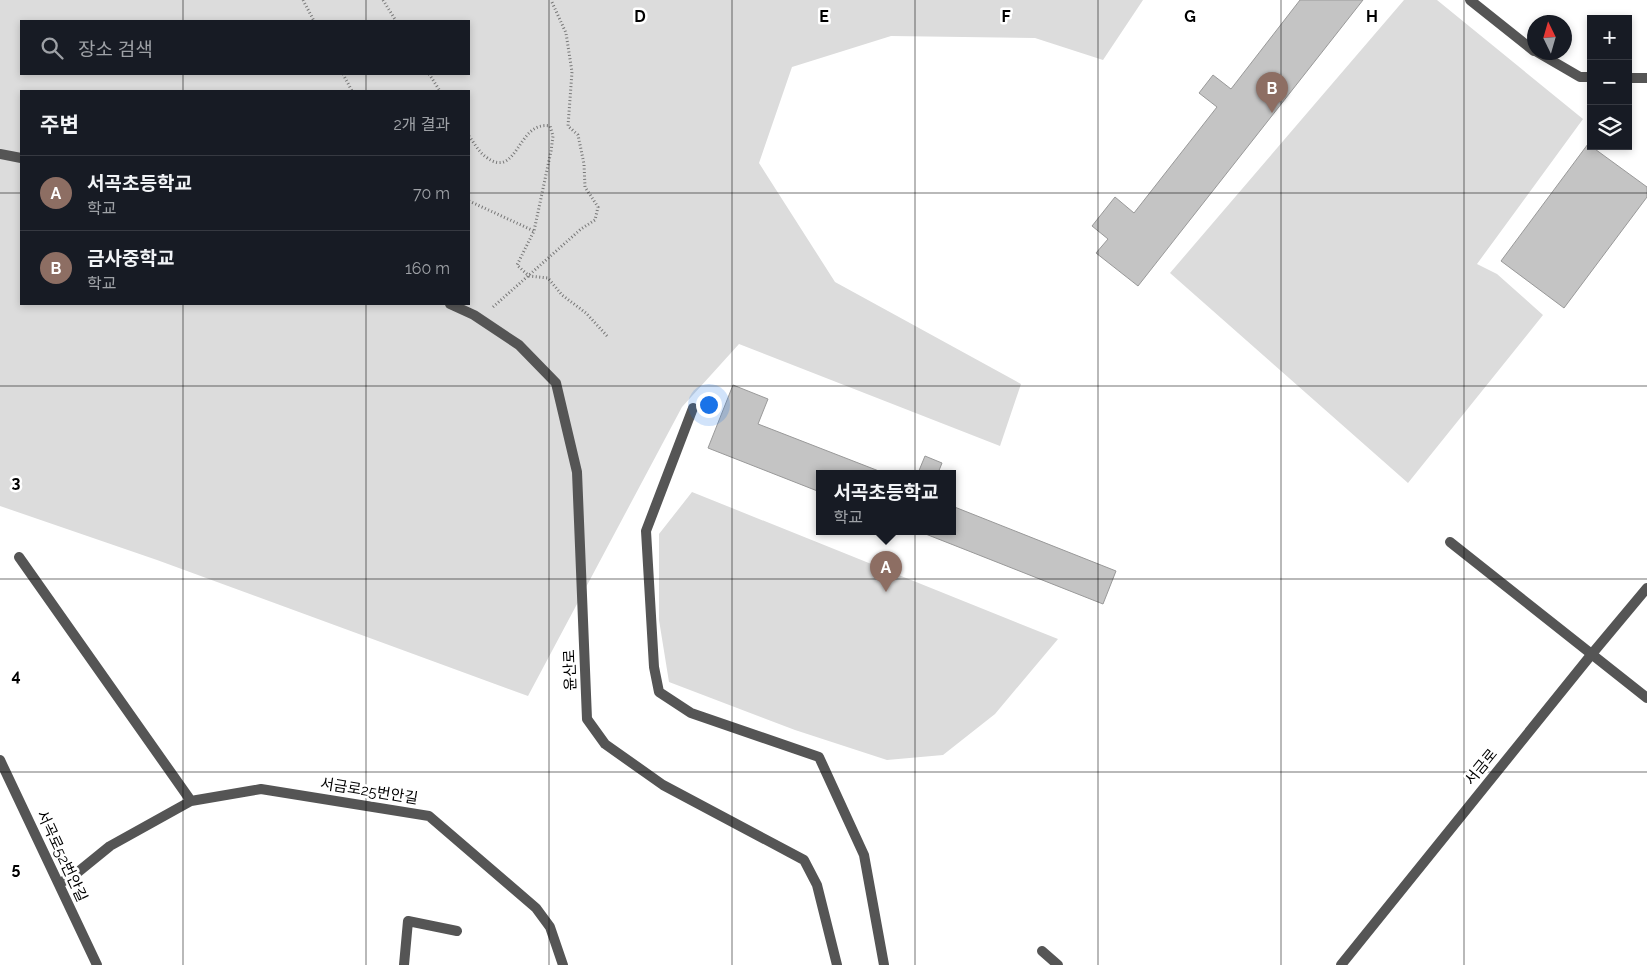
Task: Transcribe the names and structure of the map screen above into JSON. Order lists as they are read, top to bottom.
{
  "streets": {
    "street": [
      "윤산로",
      "서금로",
      "서금로25번안길",
      "서곡로52번안길"
    ]
  },
  "crossings": [
    ["서금로25번안길", "서곡로52번안길"]
  ],
  "north": "top",
  "page": {
    "map_buttons": ["+", "−"],
    "search": "장소 검색",
    "pins": ["B", "A"],
    "heading": ["주변", "2개 결과"],
    "list": [
      {
        "mark": "A",
        "name": "서곡초등학교",
        "note": "학교",
        "value": "70 m"
      },
      {
        "mark": "B",
        "name": "금사중학교",
        "note": "학교",
        "value": "160 m"
      }
    ],
    "popup": ["서곡초등학교", "학교"]
  },
  "grid": {
    "columns": [
      "D",
      "E",
      "F",
      "G",
      "H"
    ],
    "rows": ["3", "4", "5"]
  }
}
